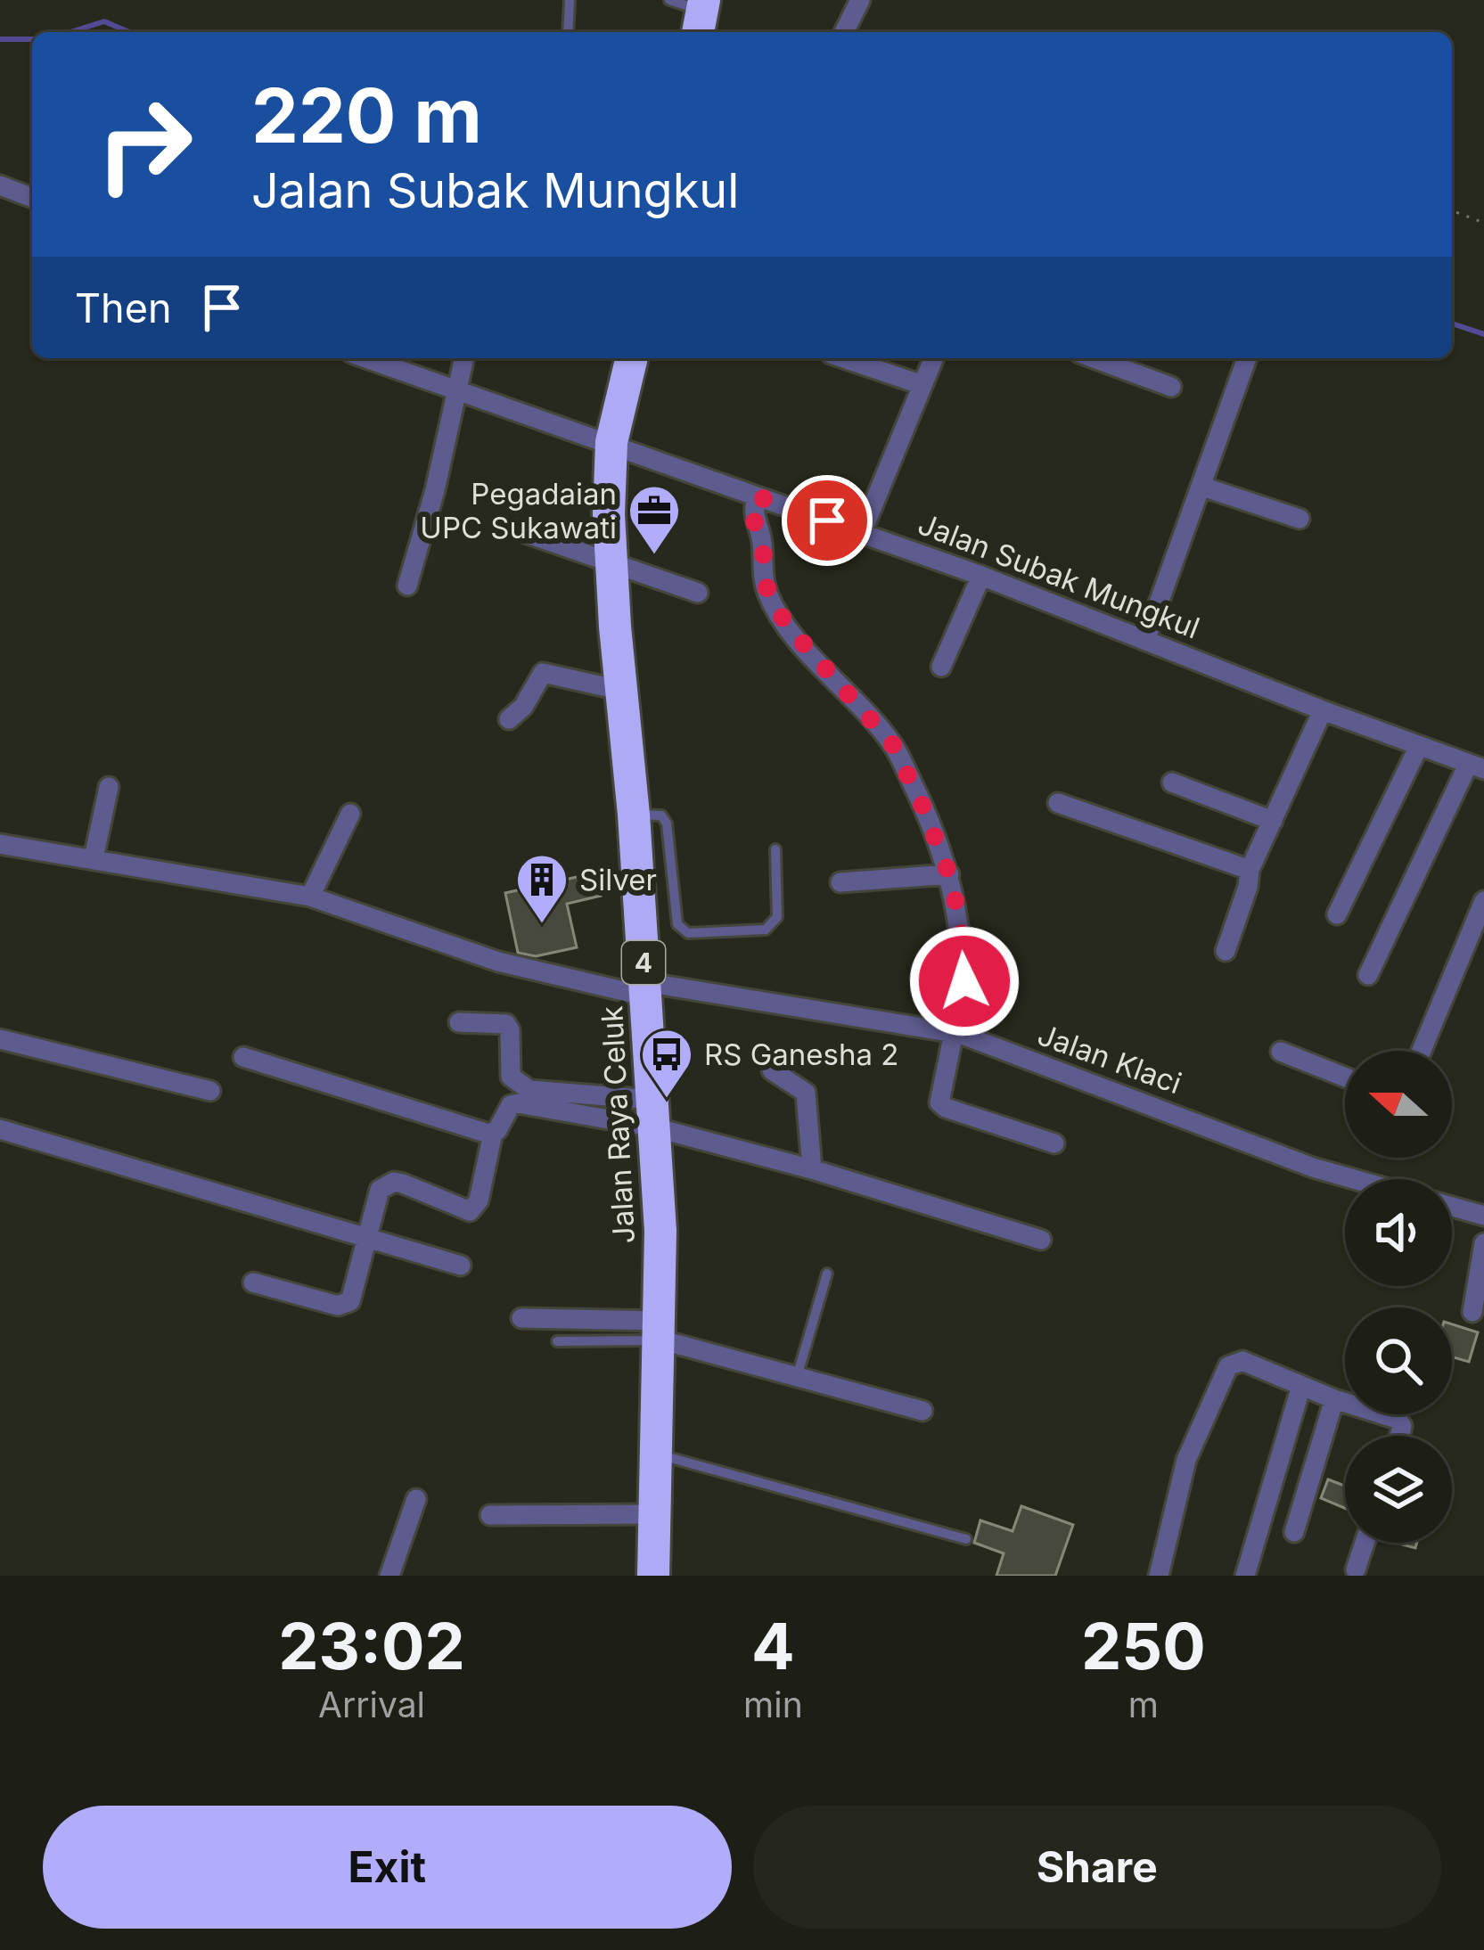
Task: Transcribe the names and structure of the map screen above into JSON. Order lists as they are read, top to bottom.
{
  "streets": {
    "highway": ["4", "Jalan Raya Celuk"],
    "street": ["Jalan Subak Mungkul", "Jalan Klaci"]
  },
  "crossings": [
    ["Jalan Subak Mungkul", "Jalan Raya Celuk"],
    ["Jalan Klaci", "Jalan Raya Celuk"]
  ],
  "places": {
    "office": ["Pegadaian UPC Sukawati"],
    "building": ["Silver"],
    "bus stop": ["RS Ganesha 2"]
  },
  "north": "left",
  "page": {
    "turn": ["220 m", "Jalan Subak Mungkul"],
    "then": "Then",
    "eta": [
      "23:02",
      "Arrival",
      "4",
      "min",
      "250",
      "m"
    ],
    "buttons": ["Exit", "Share"]
  }
}
